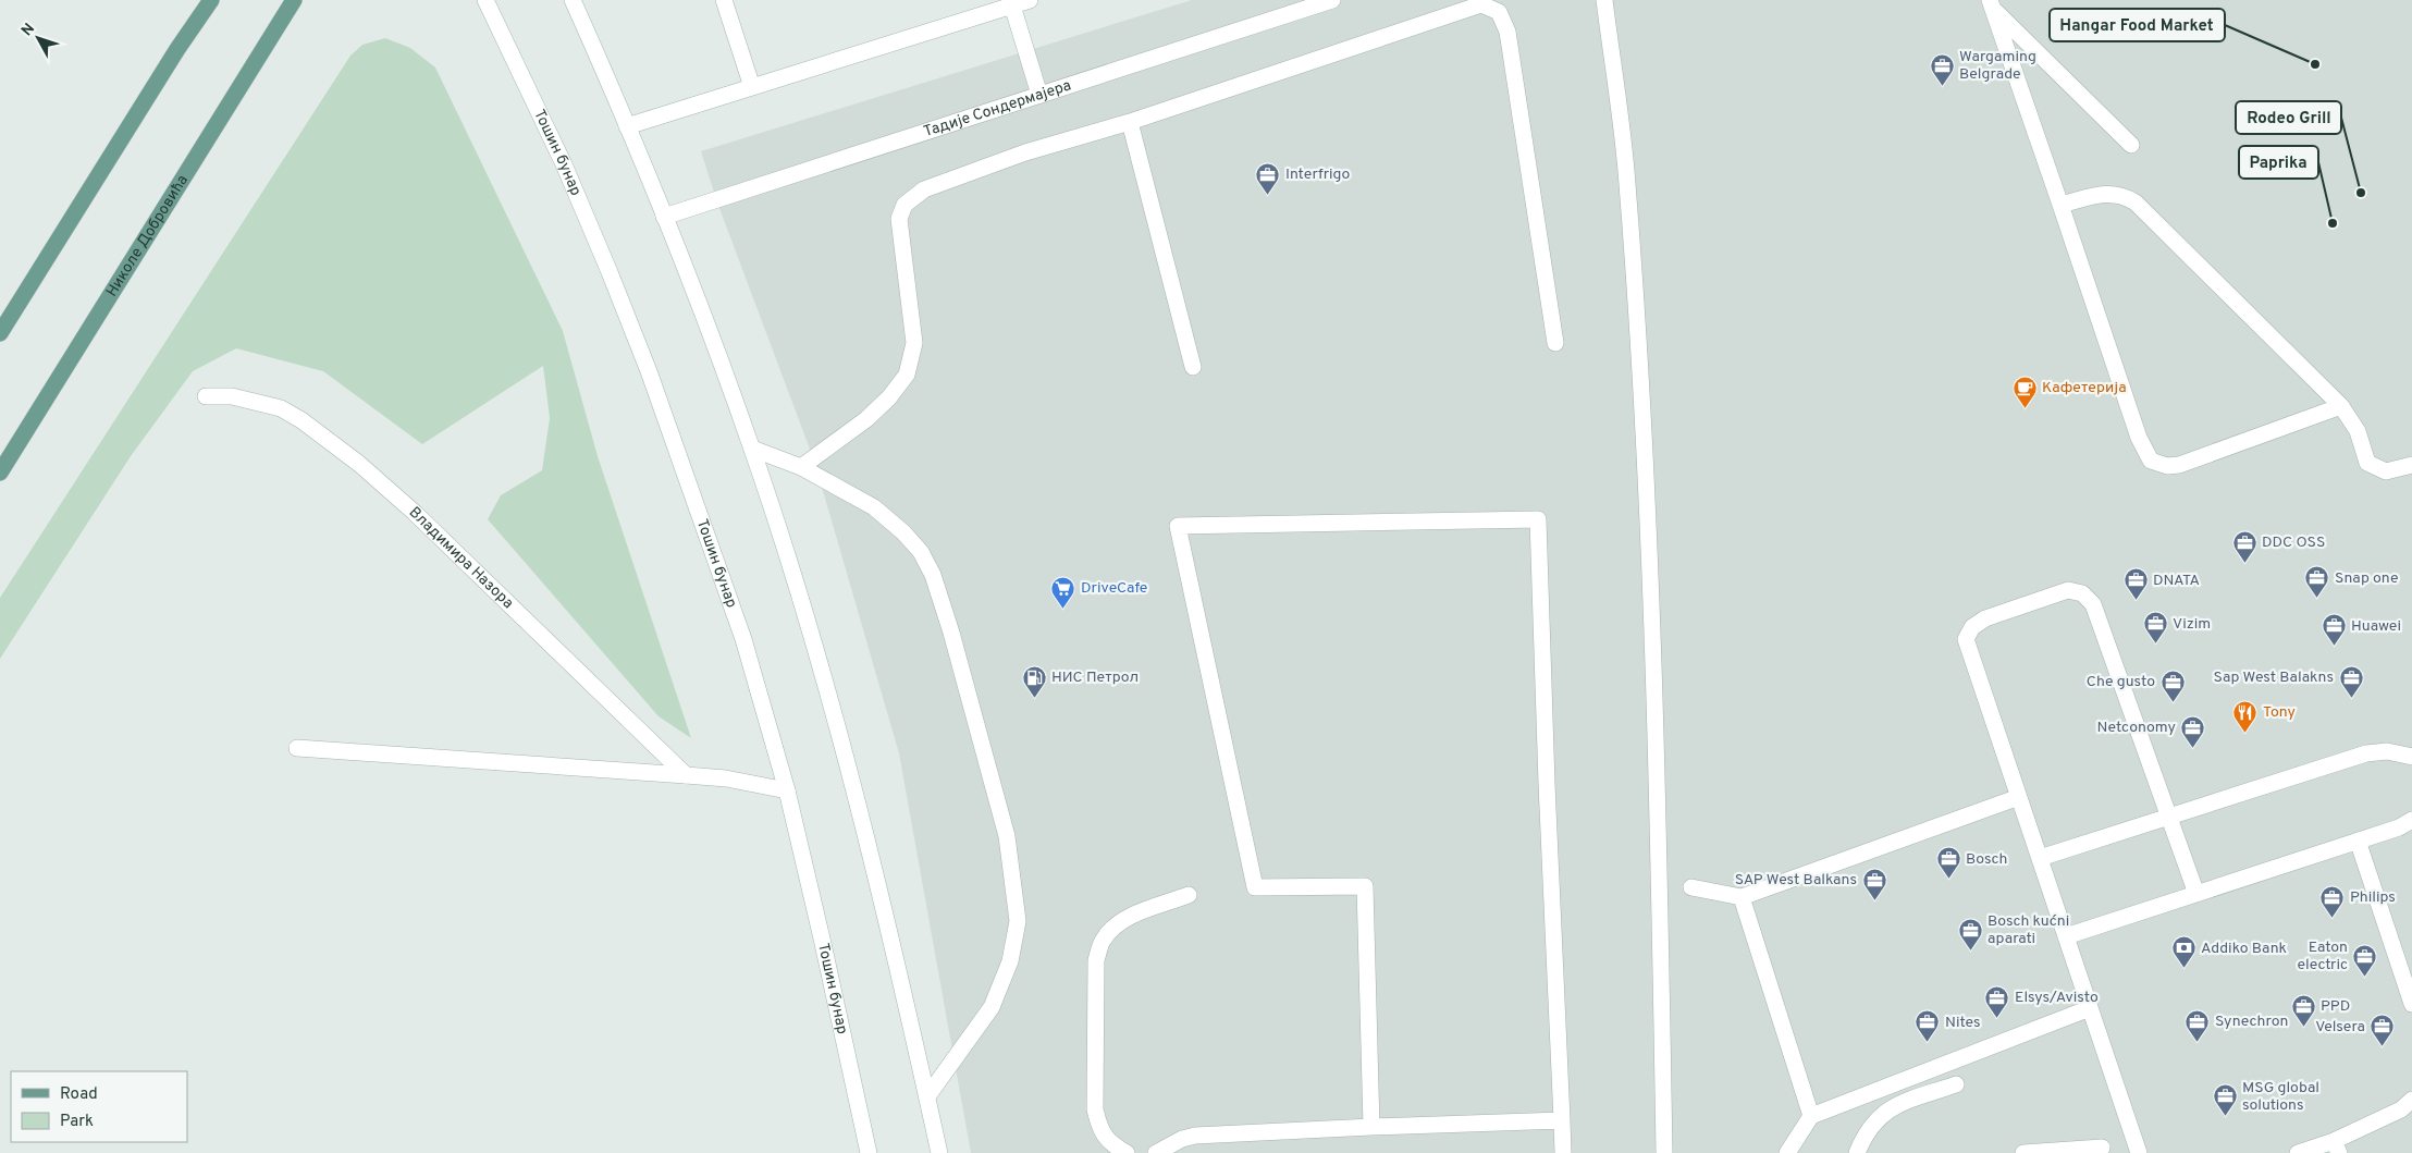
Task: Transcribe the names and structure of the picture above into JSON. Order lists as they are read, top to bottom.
{
  "streets": {
    "main road": ["Николе Добровића"],
    "street": ["Тадије Сондермајера", "Тошин бунар", "Владимира Назора"]
  },
  "places": {
    "other": ["Hangar Food Market", "Rodeo Grill", "Paprika"],
    "office": [
      "Wargaming Belgrade",
      "Interfrigo",
      "DDC OSS",
      "Snap one",
      "DNATA",
      "Vizim",
      "Huawei",
      "Sap West Balakns",
      "Che gusto",
      "Netconomy",
      "Bosch",
      "SAP West Balkans",
      "Philips",
      "Bosch kućni aparati",
      "Eaton electric",
      "Elsys/Avisto",
      "PPD",
      "Synechron",
      "Nites",
      "Velsera",
      "MSG global solutions"
    ],
    "cafe": ["Кафетерија"],
    "supermarket": ["DriveCafe"],
    "fuel station": ["НИС Петрол"],
    "restaurant": ["Tony"],
    "bank": ["Addiko Bank"]
  },
  "legend": ["Road", "Park"],
  "north": "top left"
}
